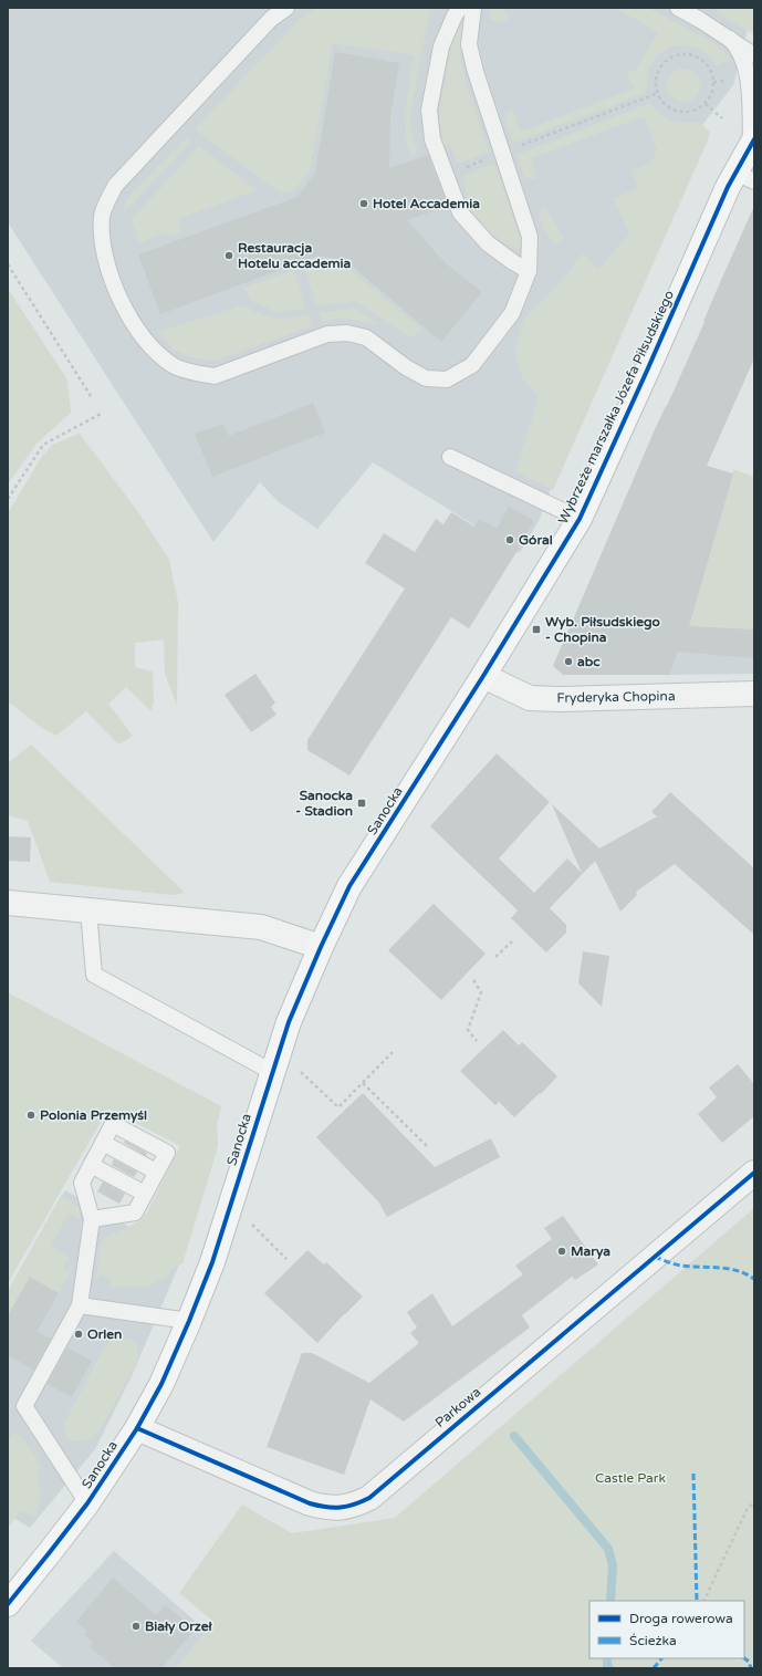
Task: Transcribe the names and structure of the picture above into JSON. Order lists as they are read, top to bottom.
{
  "streets": {
    "main road": ["Wybrzeże marszałka Józefa Piłsudskiego", "Sanocka"],
    "street": ["Fryderyka Chopina", "Parkowa"]
  },
  "crossings": [
    ["Wybrzeże marszałka Józefa Piłsudskiego", "Fryderyka Chopina"],
    ["Wybrzeże marszałka Józefa Piłsudskiego", "Sanocka"],
    ["Fryderyka Chopina", "Sanocka"],
    ["Sanocka", "Parkowa"]
  ],
  "parks": ["Castle Park"],
  "places": {
    "other": [
      "Hotel Accademia",
      "Restauracja Hotelu accademia",
      "Góral",
      "abc",
      "Polonia Przemyśl",
      "Marya",
      "Orlen",
      "Biały Orzeł"
    ],
    "transit": ["Wyb. Piłsudskiego - Chopina", "Sanocka - Stadion"]
  },
  "legend": ["Droga rowerowa", "Ścieżka"]
}
